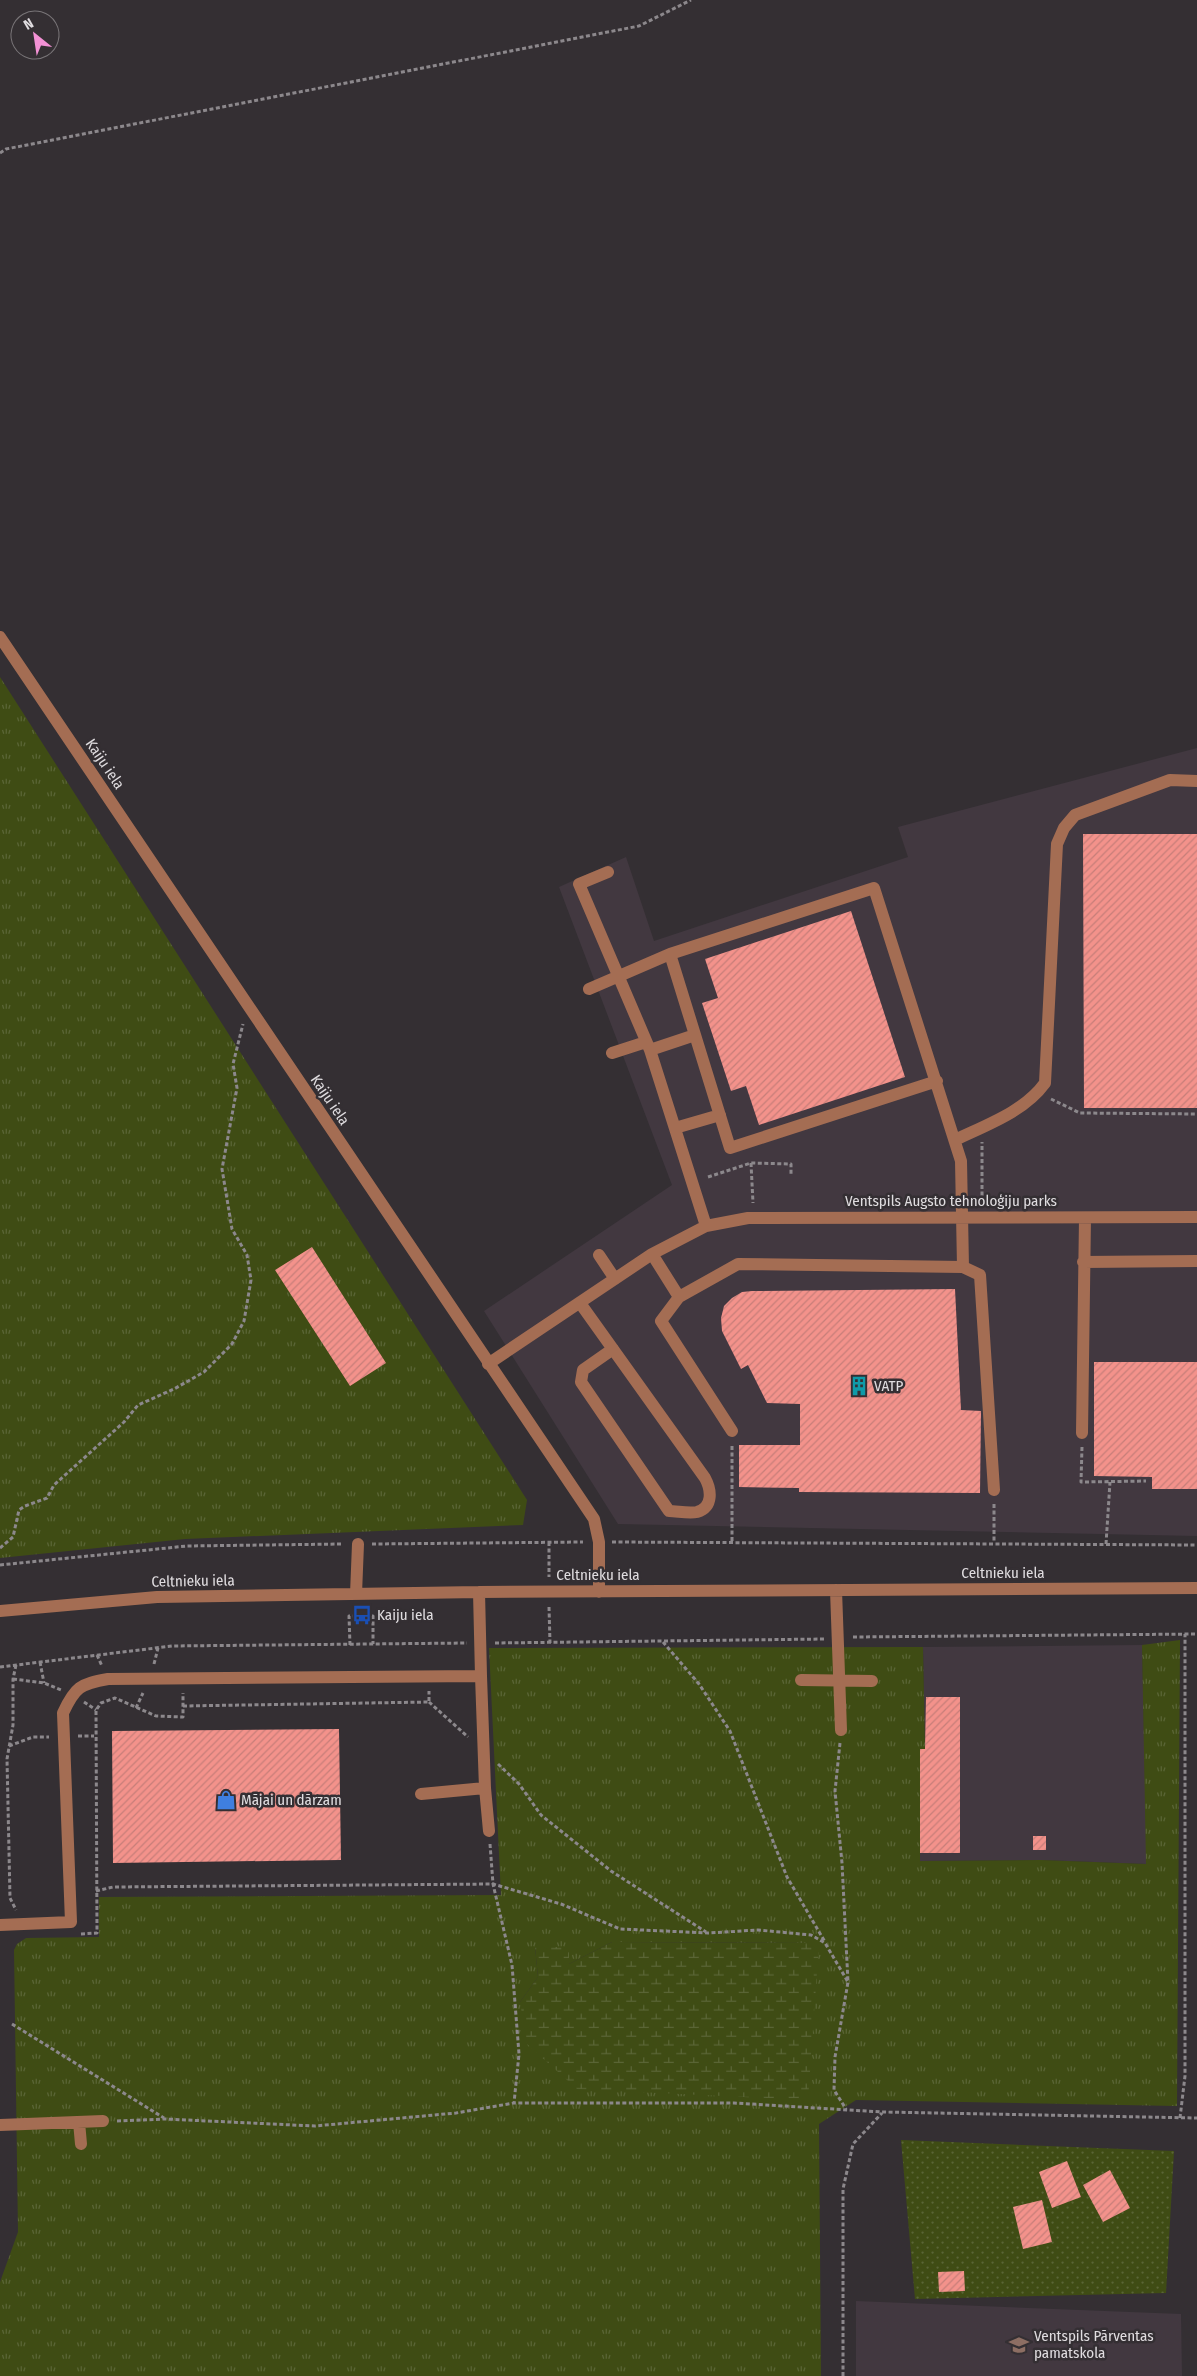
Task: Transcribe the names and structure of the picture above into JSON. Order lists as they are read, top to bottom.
{
  "streets": {
    "street": ["Kaiju iela", "Ventspils Augsto tehnoloģiju parks", "Celtnieku iela"]
  },
  "crossings": [
    ["Kaiju iela", "Ventspils Augsto tehnoloģiju parks"],
    ["Kaiju iela", "Celtnieku iela"]
  ],
  "places": {
    "building": ["VATP"],
    "bus stop": ["Kaiju iela"],
    "shop": ["Mājai un dārzam"],
    "school or university": ["Ventspils Pārventas pamatskola"]
  },
  "north": "top left"
}
